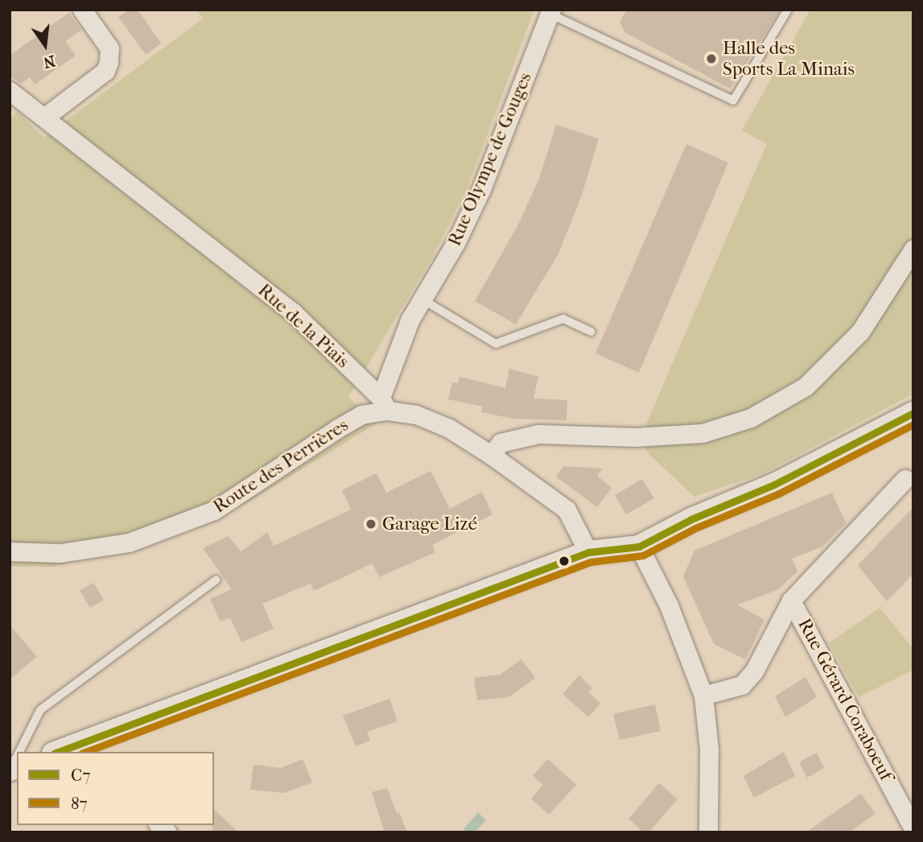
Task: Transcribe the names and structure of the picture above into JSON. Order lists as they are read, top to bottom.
{
  "streets": {
    "street": [
      "Rue Olympe de Gouges",
      "Rue de la Piais",
      "Route des Perrières",
      "Rue Gérard Coraboeuf"
    ]
  },
  "crossings": [
    ["Rue Olympe de Gouges", "Rue de la Piais"],
    ["Rue Olympe de Gouges", "Route des Perrières"],
    ["Rue de la Piais", "Route des Perrières"]
  ],
  "places": ["Halle des Sports La Minais", "Garage Lizé"],
  "lines": ["transit line C7", "transit line 87"],
  "legend": ["C7", "87"],
  "north": "bottom"
}
